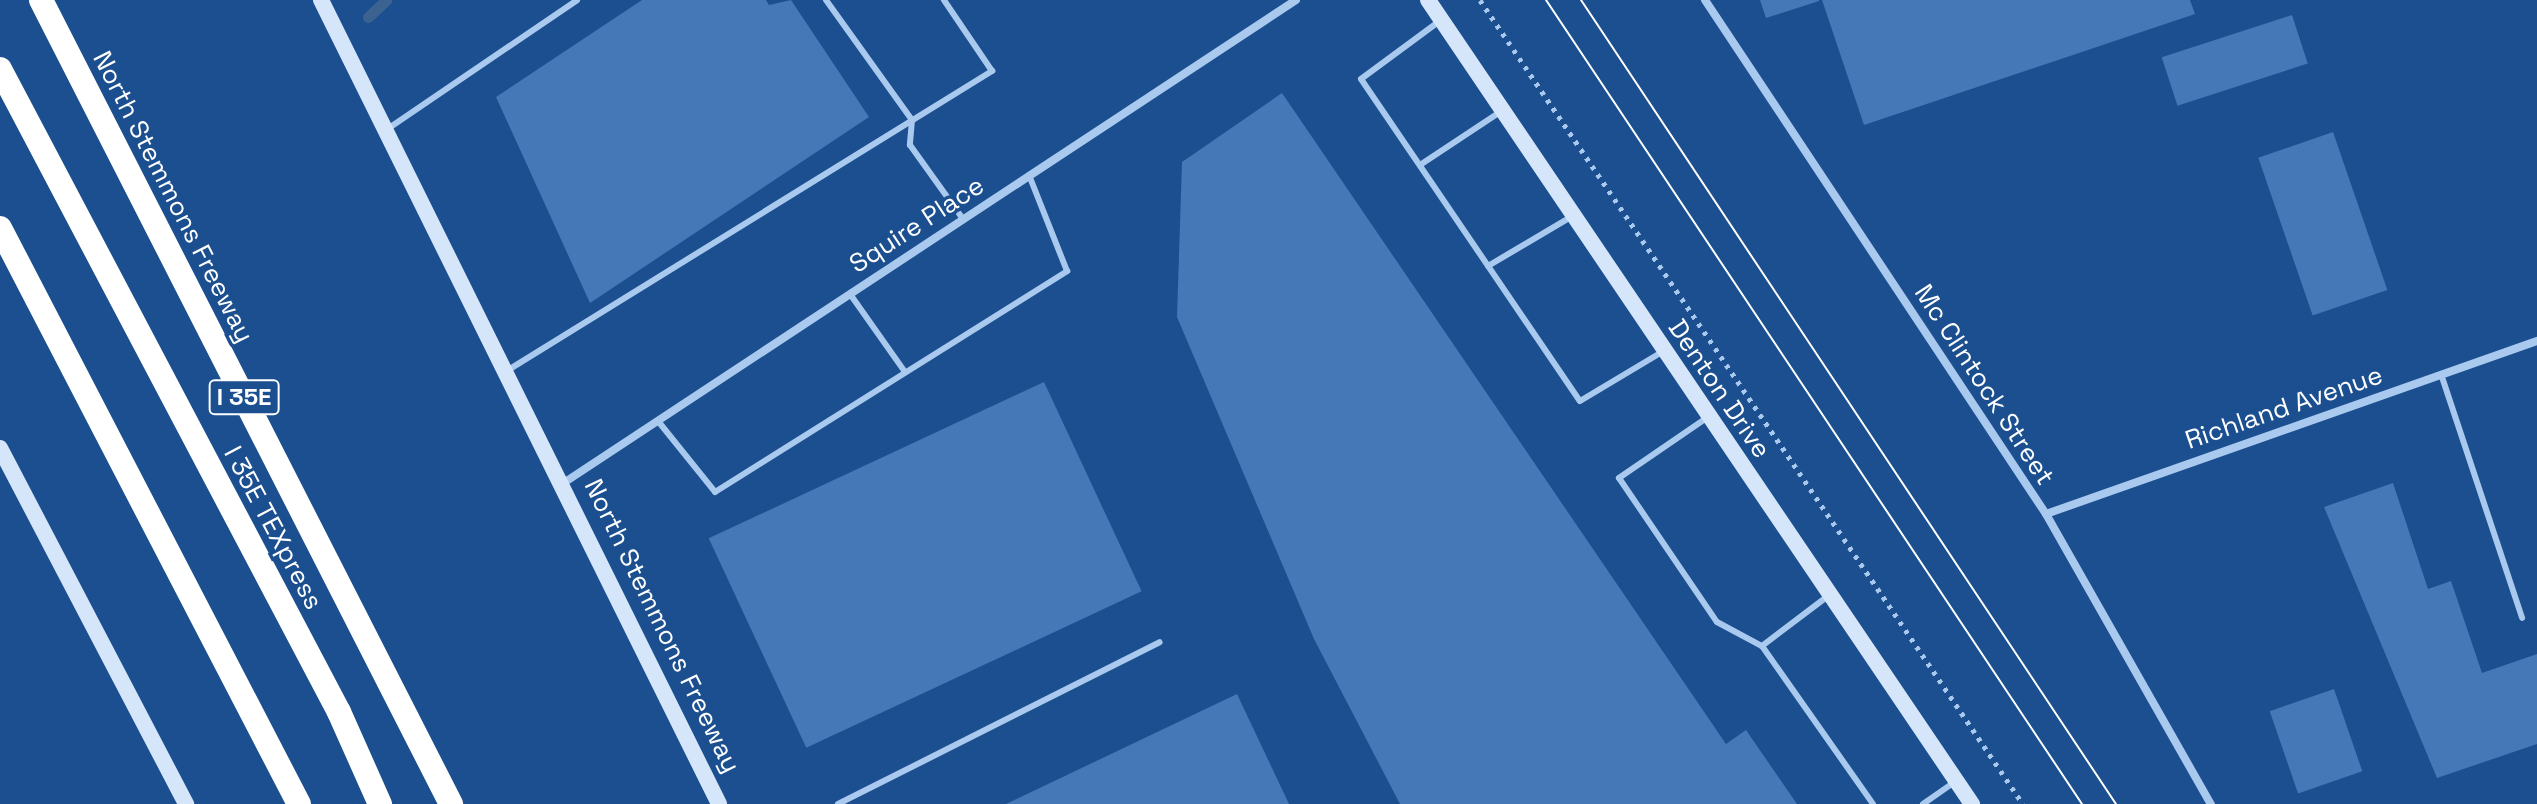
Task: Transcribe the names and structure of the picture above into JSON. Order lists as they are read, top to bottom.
{
  "streets": {
    "highway": ["North Stemmons Freeway", "I 35E", "I 35E TEXpress"],
    "main road": ["Denton Drive"],
    "street": ["Squire Place", "Mc Clintock Street", "Richland Avenue"]
  },
  "crossings": [
    ["North Stemmons Freeway", "Squire Place"],
    ["Mc Clintock Street", "Richland Avenue"]
  ]
}
